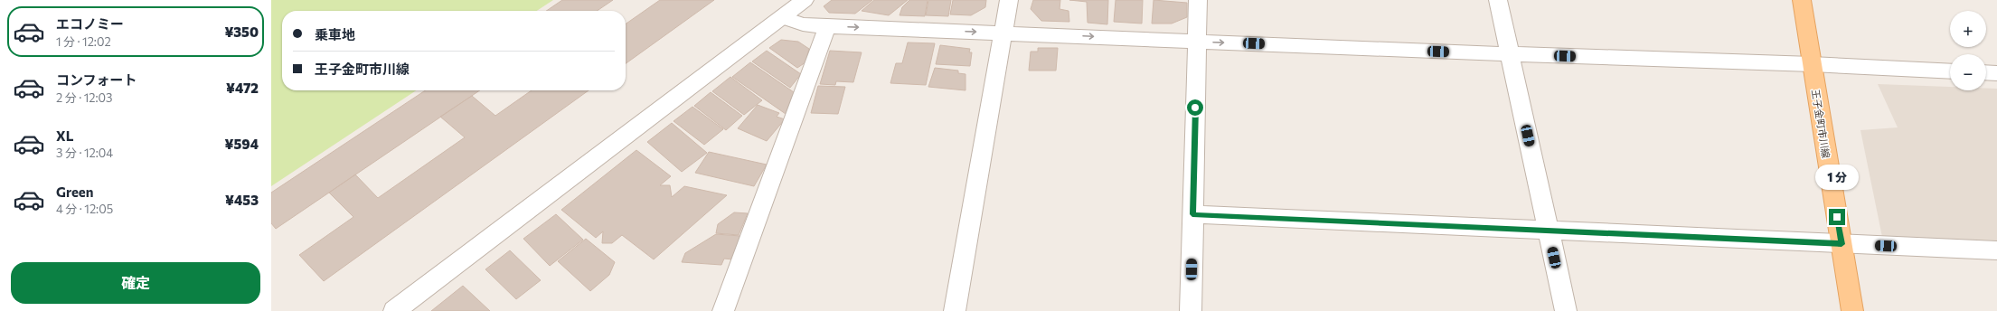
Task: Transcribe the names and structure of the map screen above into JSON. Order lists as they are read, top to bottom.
{
  "streets": {
    "main road": ["王子金町市川線"]
  },
  "page": {
    "list": [
      {
        "name": "エコノミー",
        "note": "1 分 · 12:02",
        "value": "¥350"
      },
      {
        "name": "コンフォート",
        "note": "2 分 · 12:03",
        "value": "¥472"
      },
      {
        "name": "XL",
        "note": "3 分 · 12:04",
        "value": "¥594"
      },
      {
        "name": "Green",
        "note": "4 分 · 12:05",
        "value": "¥453"
      }
    ],
    "map_buttons": ["+", "−"],
    "banner": ["乗車地", "王子金町市川線"],
    "bubble": "1 分",
    "buttons": "確定"
  }
}
